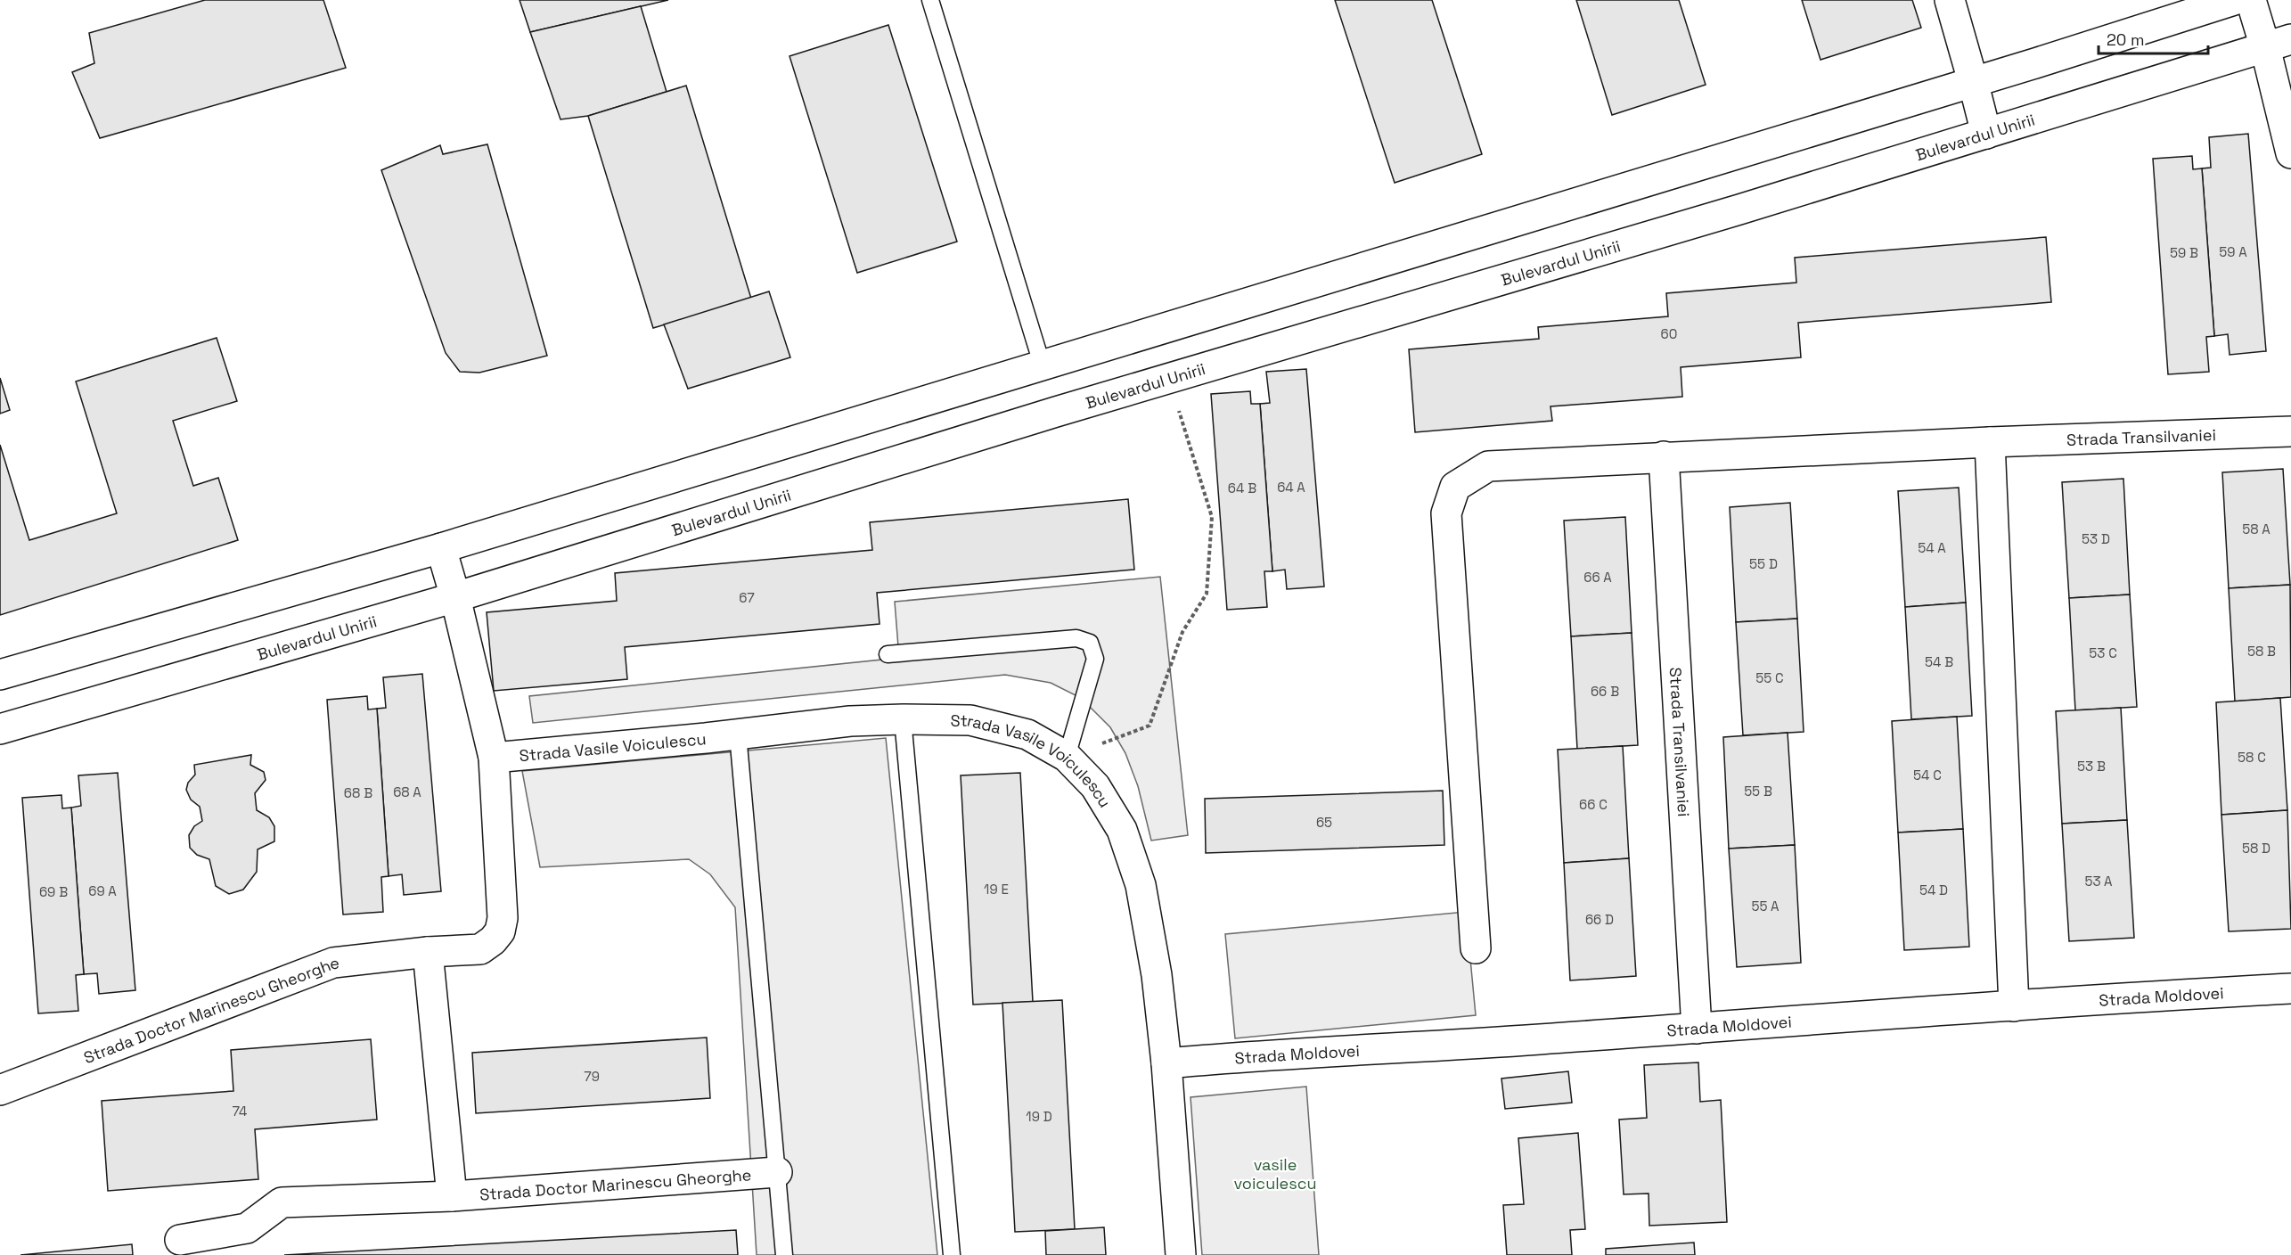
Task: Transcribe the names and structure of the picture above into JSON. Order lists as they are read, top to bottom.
{
  "streets": {
    "street": [
      "Bulevardul Unirii",
      "Strada Transilvaniei",
      "Strada Vasile Voiculescu",
      "Strada Moldovei",
      "Strada Doctor Marinescu Gheorghe"
    ]
  },
  "crossings": [
    ["Bulevardul Unirii", "Strada Doctor Marinescu Gheorghe"],
    ["Strada Transilvaniei", "Strada Moldovei"],
    ["Strada Vasile Voiculescu", "Strada Moldovei"],
    ["Strada Vasile Voiculescu", "Strada Doctor Marinescu Gheorghe"]
  ],
  "parks": ["vasile voiculescu"],
  "house_numbers": [
    "59 A",
    "59 B",
    "60",
    "64 A",
    "64 B",
    "58 A",
    "53 D",
    "54 A",
    "55 D",
    "66 A",
    "67",
    "58 B",
    "53 C",
    "54 B",
    "55 C",
    "66 B",
    "58 C",
    "53 B",
    "54 C",
    "55 B",
    "68 A",
    "68 B",
    "66 C",
    "65",
    "58 D",
    "53 A",
    "19 E",
    "54 D",
    "69 A",
    "69 B",
    "55 A",
    "66 D",
    "79",
    "74",
    "19 D"
  ],
  "scale_bar": "20 m"
}
